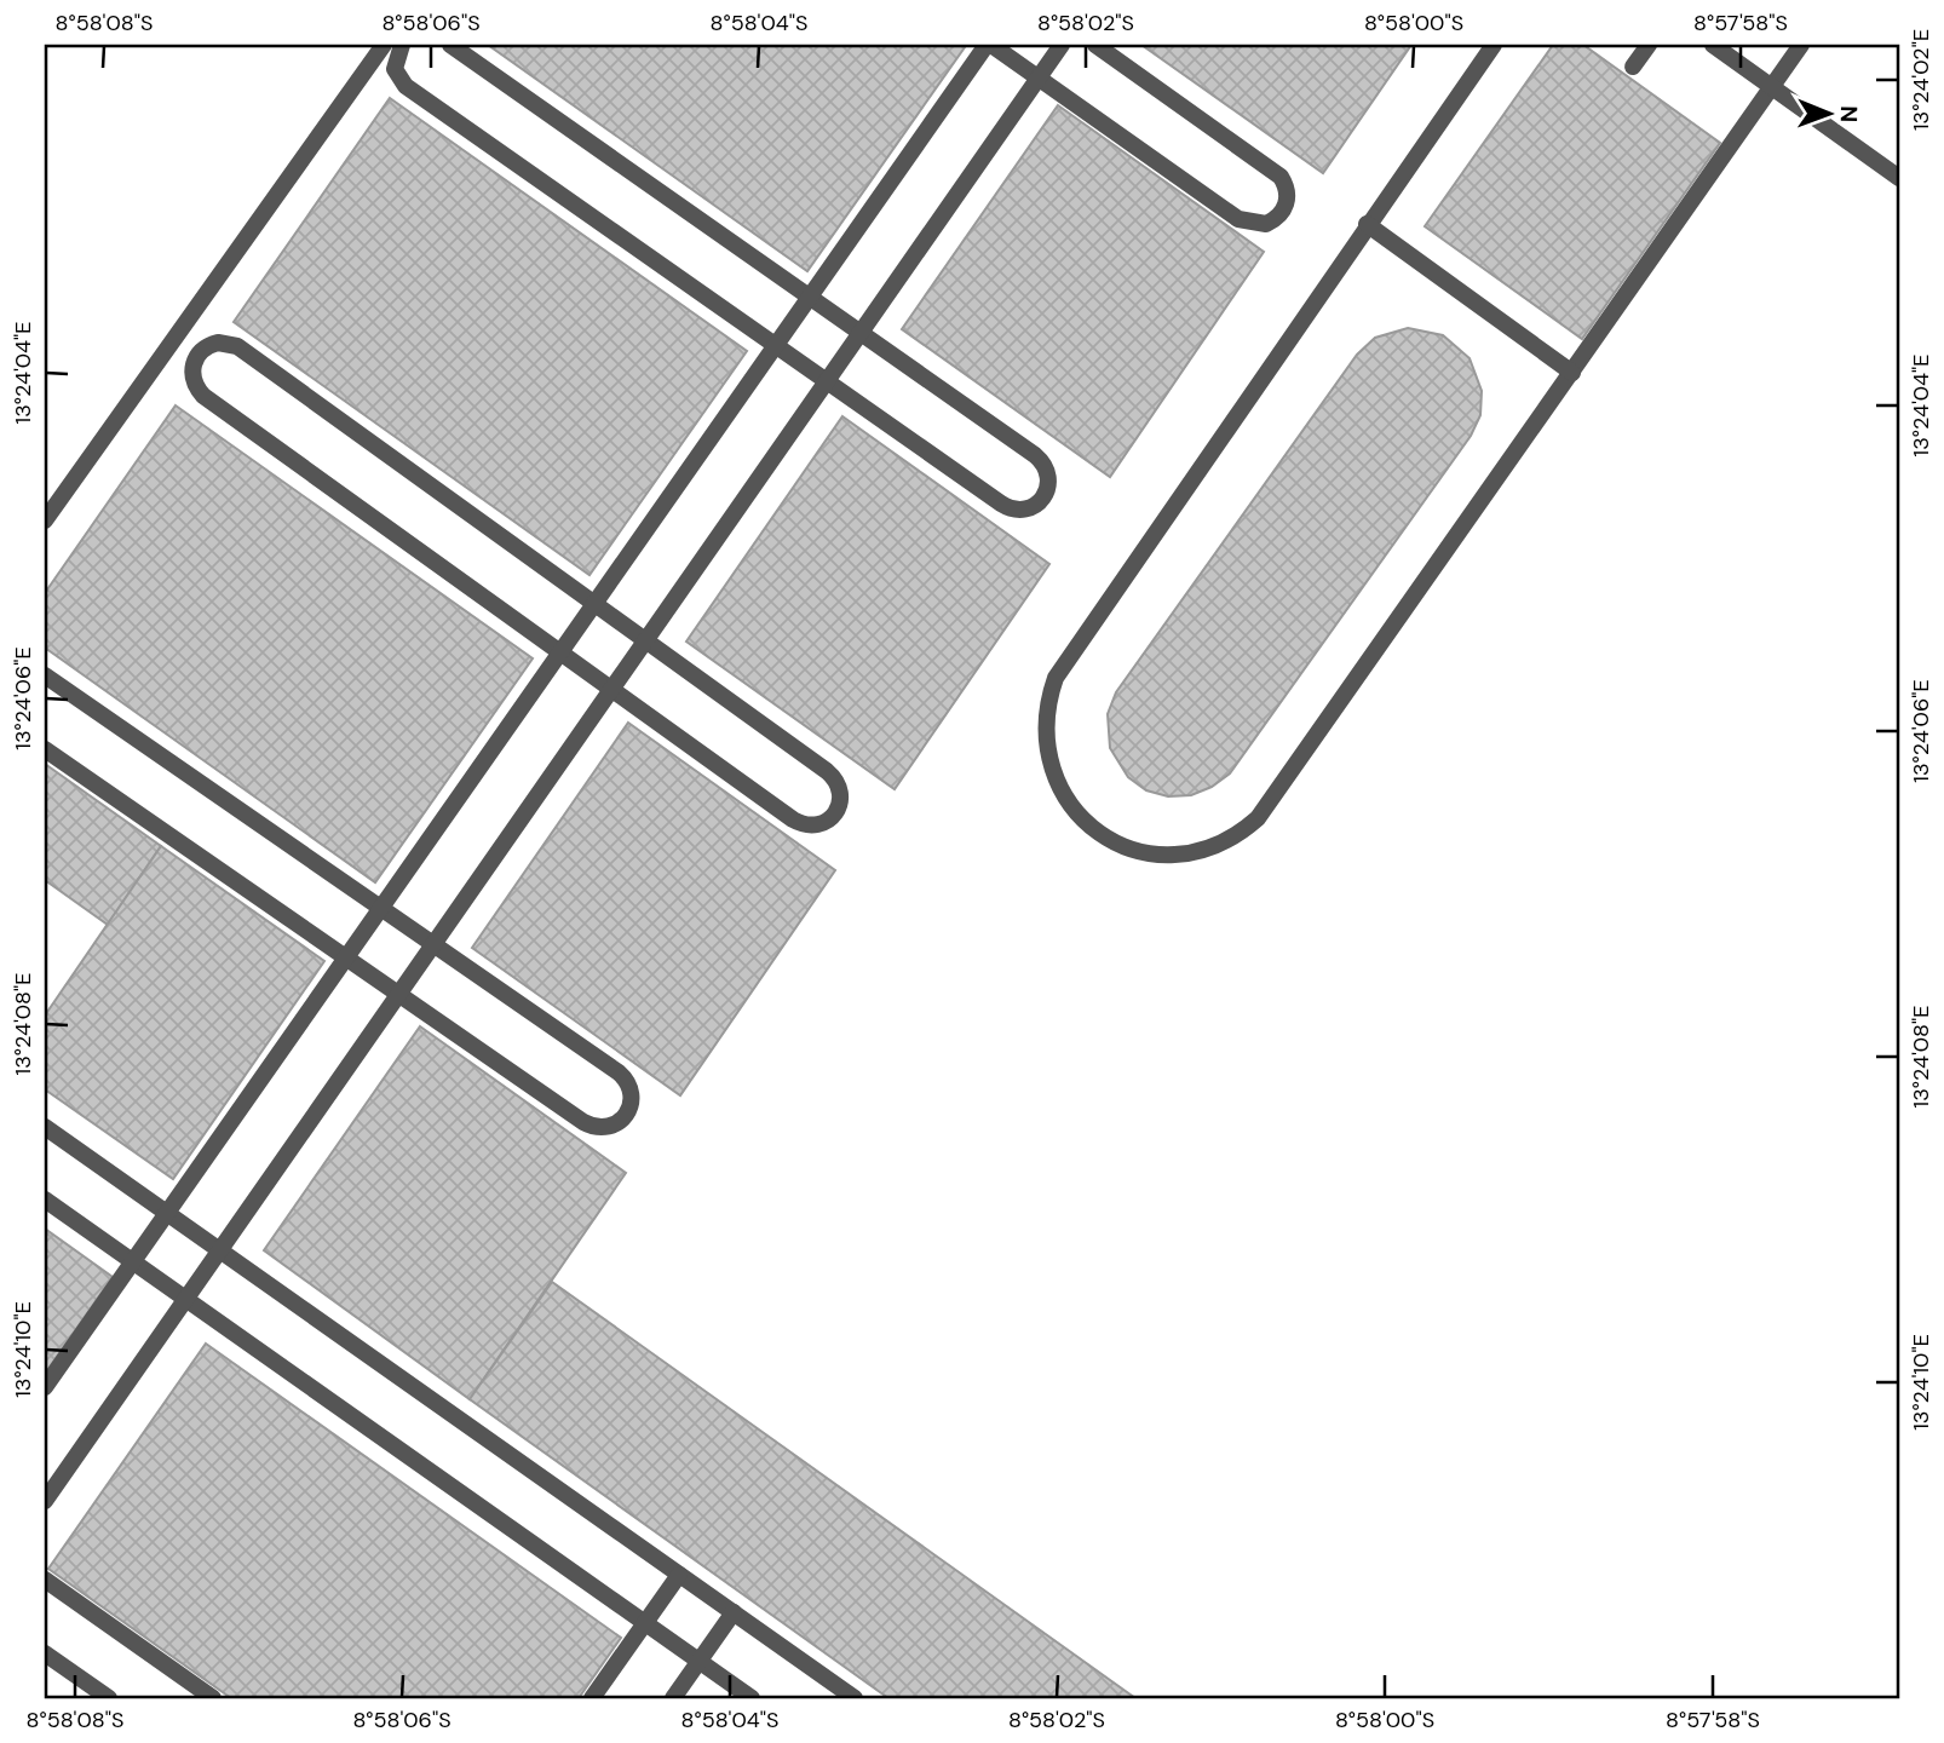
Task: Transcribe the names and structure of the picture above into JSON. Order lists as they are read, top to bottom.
{
  "north": "right",
  "coordinates": [
    "8°58'08\"S",
    "8°58'06\"S",
    "8°58'04\"S",
    "8°58'02\"S",
    "8°58'00\"S",
    "8°57'58\"S",
    "13°24'02\"E",
    "13°24'04\"E",
    "13°24'06\"E",
    "13°24'08\"E",
    "13°24'10\"E"
  ]
}
